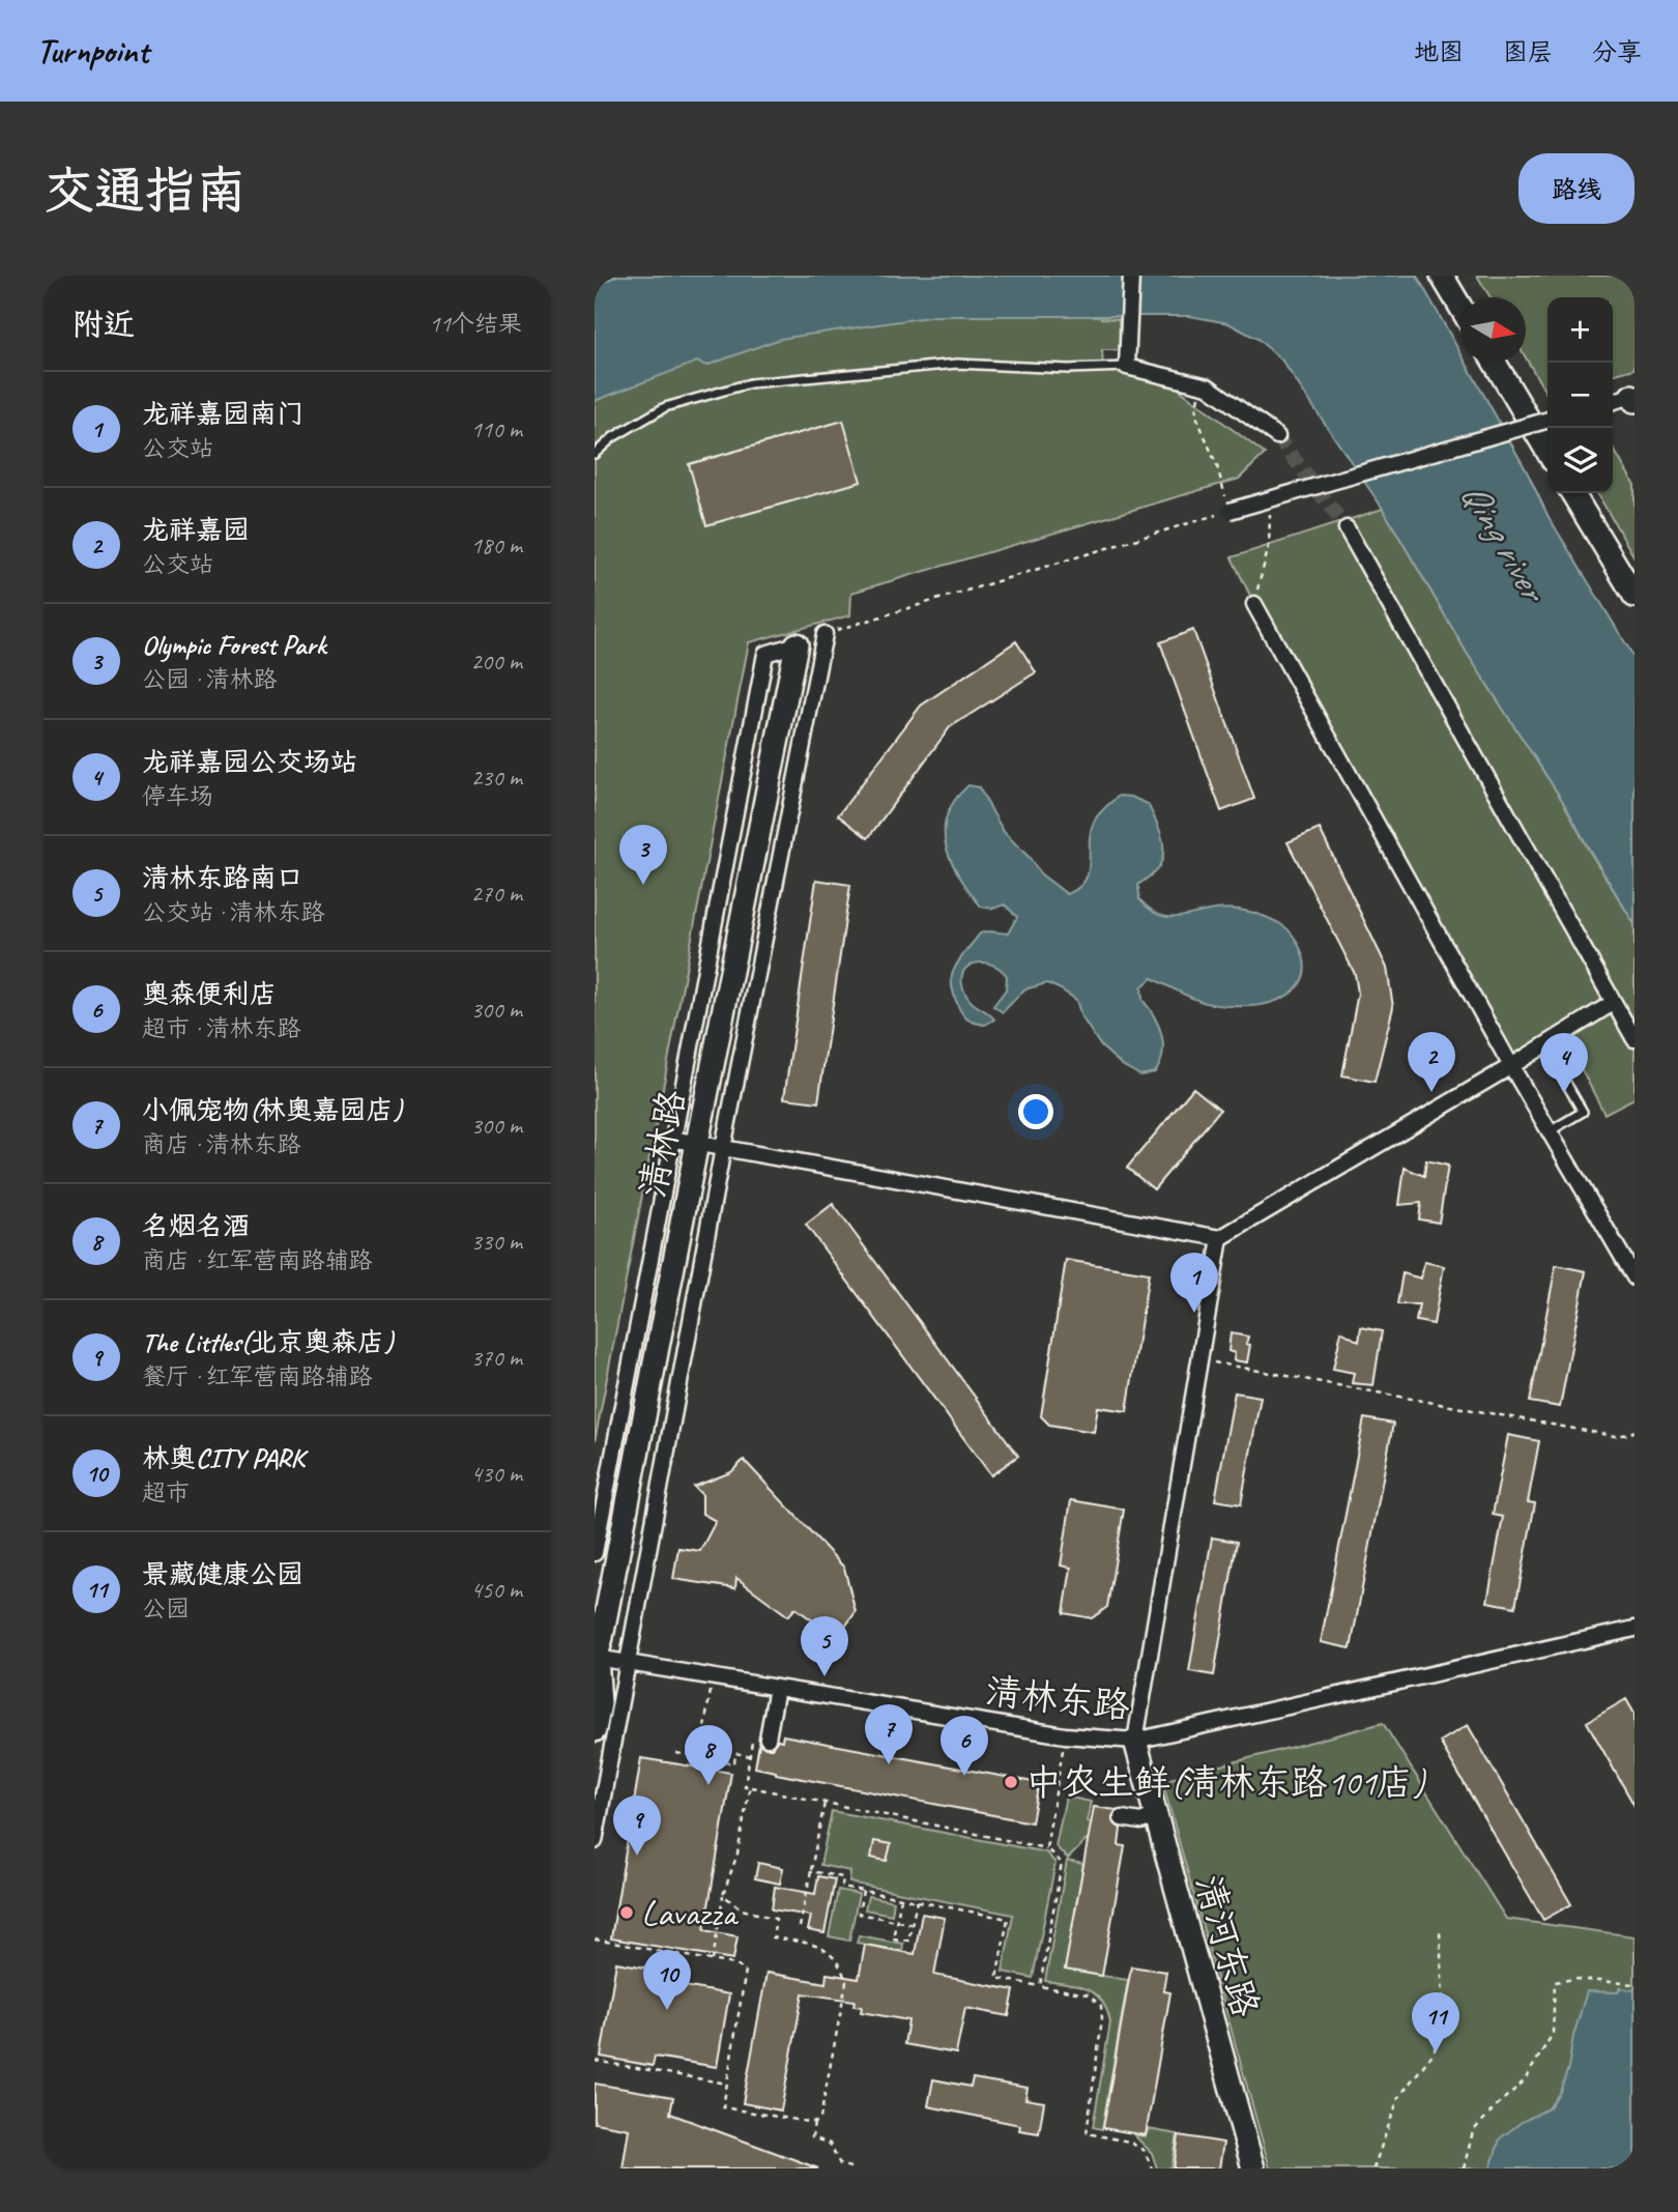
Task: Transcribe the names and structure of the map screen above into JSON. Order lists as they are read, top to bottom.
{
  "streets": {
    "street": ["清林路", "清林东路", "清河东路"]
  },
  "crossings": [
    ["清林路", "清林东路"],
    ["清林东路", "清河东路"]
  ],
  "water": ["Qing river"],
  "places": ["中农生鲜(清林东路101店)", "Lavazza"],
  "north": "right",
  "page": {
    "header": "Turnpoint",
    "nav": ["地图", "图层", "分享"],
    "buttons": "路线",
    "title": "交通指南",
    "heading": ["附近", "11个结果"],
    "map_buttons": ["+", "−"],
    "list": [
      {
        "mark": "1",
        "name": "龙祥嘉园南门",
        "note": "公交站",
        "value": "110 m"
      },
      {
        "mark": "2",
        "name": "龙祥嘉园",
        "note": "公交站",
        "value": "180 m"
      },
      {
        "mark": "3",
        "name": "Olympic Forest Park",
        "note": "公园 · 清林路",
        "value": "200 m"
      },
      {
        "mark": "4",
        "name": "龙祥嘉园公交场站",
        "note": "停车场",
        "value": "230 m"
      },
      {
        "mark": "5",
        "name": "清林东路南口",
        "note": "公交站 · 清林东路",
        "value": "270 m"
      },
      {
        "mark": "6",
        "name": "奥森便利店",
        "note": "超市 · 清林东路",
        "value": "300 m"
      },
      {
        "mark": "7",
        "name": "小佩宠物(林奥嘉园店)",
        "note": "商店 · 清林东路",
        "value": "300 m"
      },
      {
        "mark": "8",
        "name": "名烟名酒",
        "note": "商店 · 红军营南路辅路",
        "value": "330 m"
      },
      {
        "mark": "9",
        "name": "The Littles(北京奥森店)",
        "note": "餐厅 · 红军营南路辅路",
        "value": "370 m"
      },
      {
        "mark": "10",
        "name": "林奥CITY PARK",
        "note": "超市",
        "value": "430 m"
      },
      {
        "mark": "11",
        "name": "景藏健康公园",
        "note": "公园",
        "value": "450 m"
      }
    ],
    "pins": [
      "3",
      "2",
      "4",
      "1",
      "5",
      "7",
      "6",
      "8",
      "9",
      "10",
      "11"
    ]
  }
}
